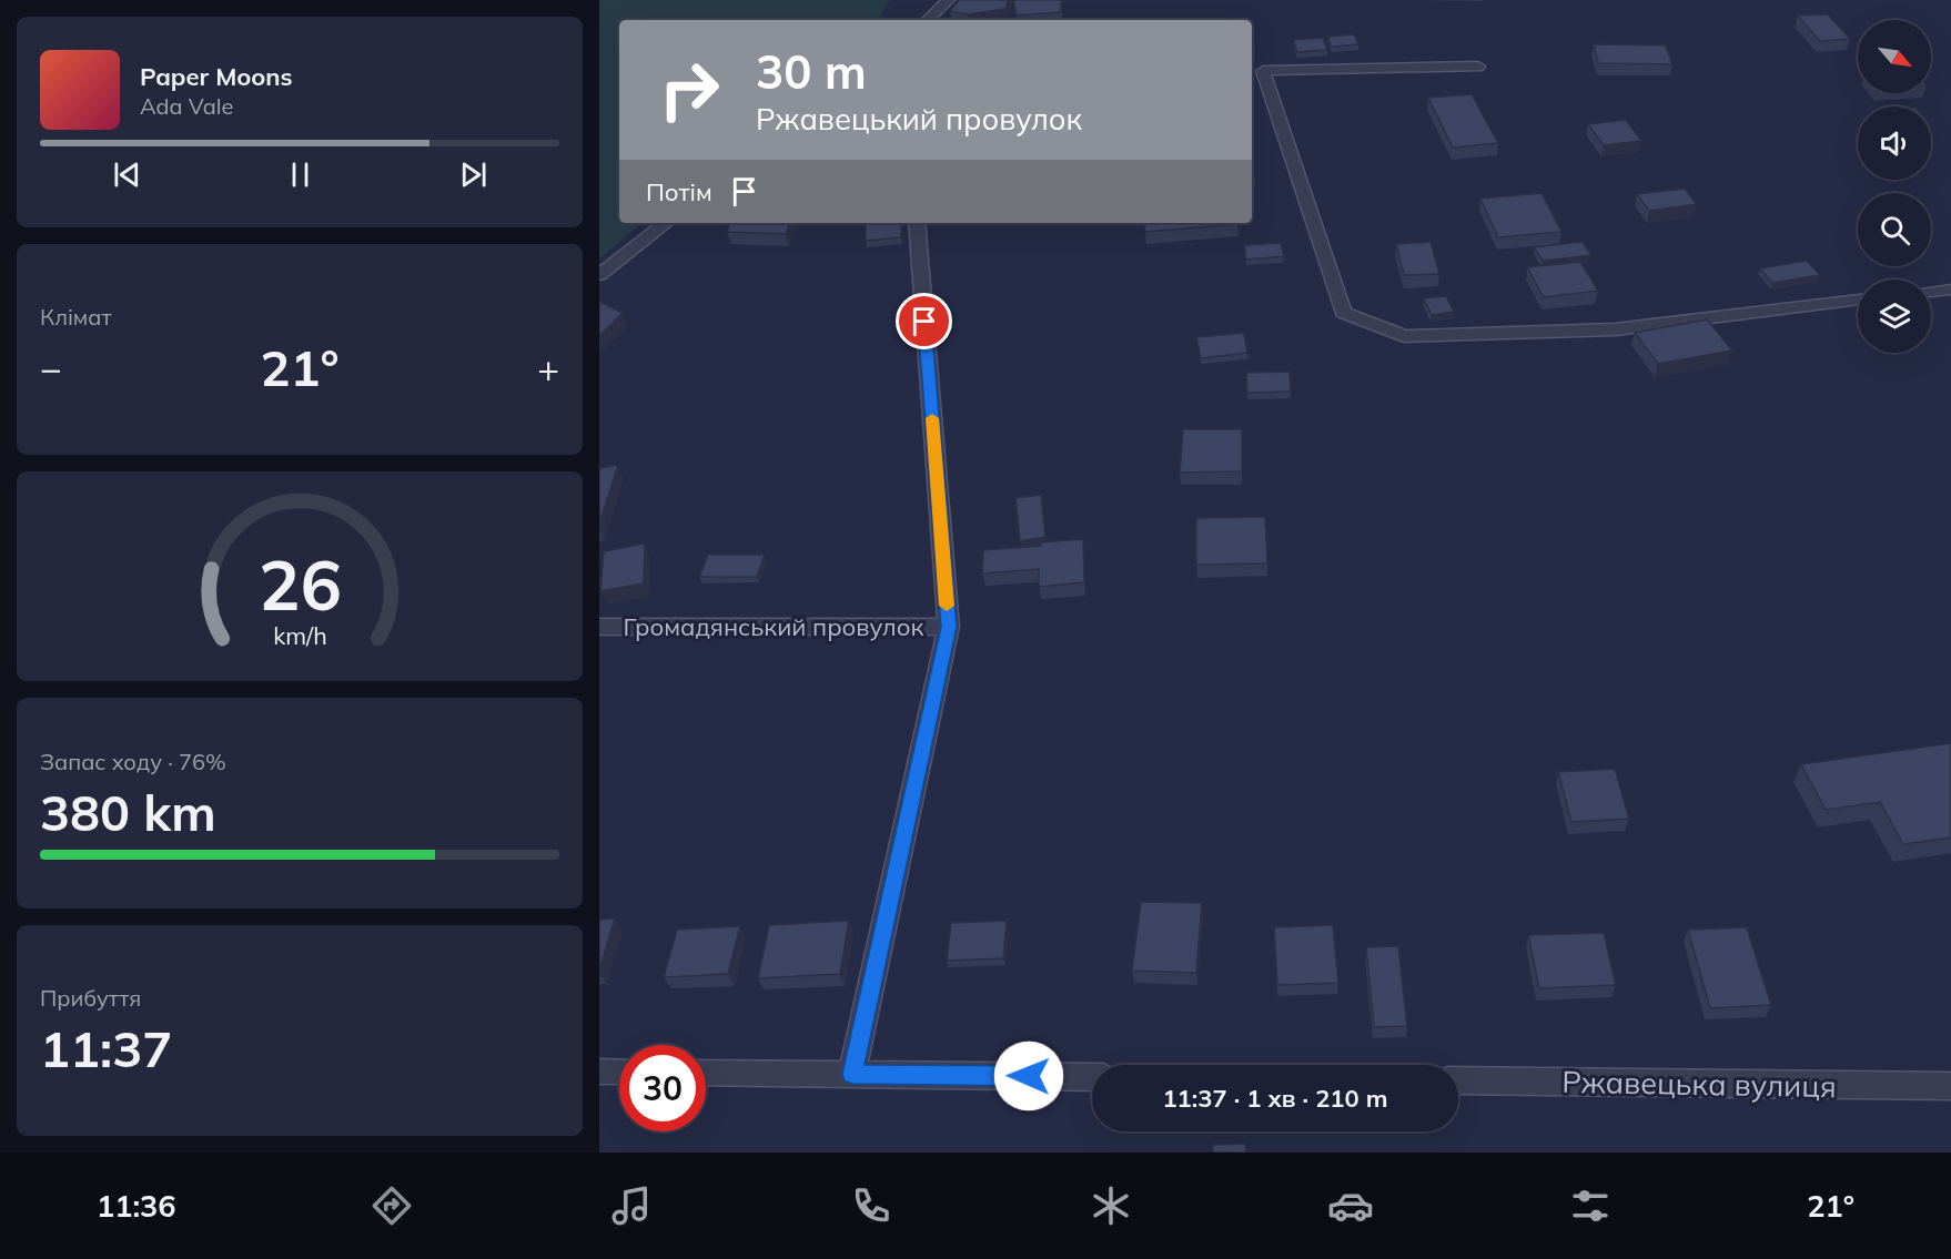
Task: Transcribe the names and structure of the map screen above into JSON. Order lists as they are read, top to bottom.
{
  "streets": {
    "street": ["Громадянський провулок", "Ржавецька вулиця"]
  },
  "north": "bottom right",
  "page": {
    "turn": ["30 m", "Ржавецький провулок"],
    "song": ["Paper Moons", "Ada Vale"],
    "then": "Потім",
    "tile": [
      "Клімат",
      ["Запас ходу · 76%", "380 km"],
      ["Прибуття", "11:37"]
    ],
    "heat": ["−", "21°", "+"],
    "limit": "30",
    "trip": "11:37 · 1 хв · 210 m",
    "tabs": ["11:36", "21°"],
    "gauge": ["26", "km/h"]
  }
}
